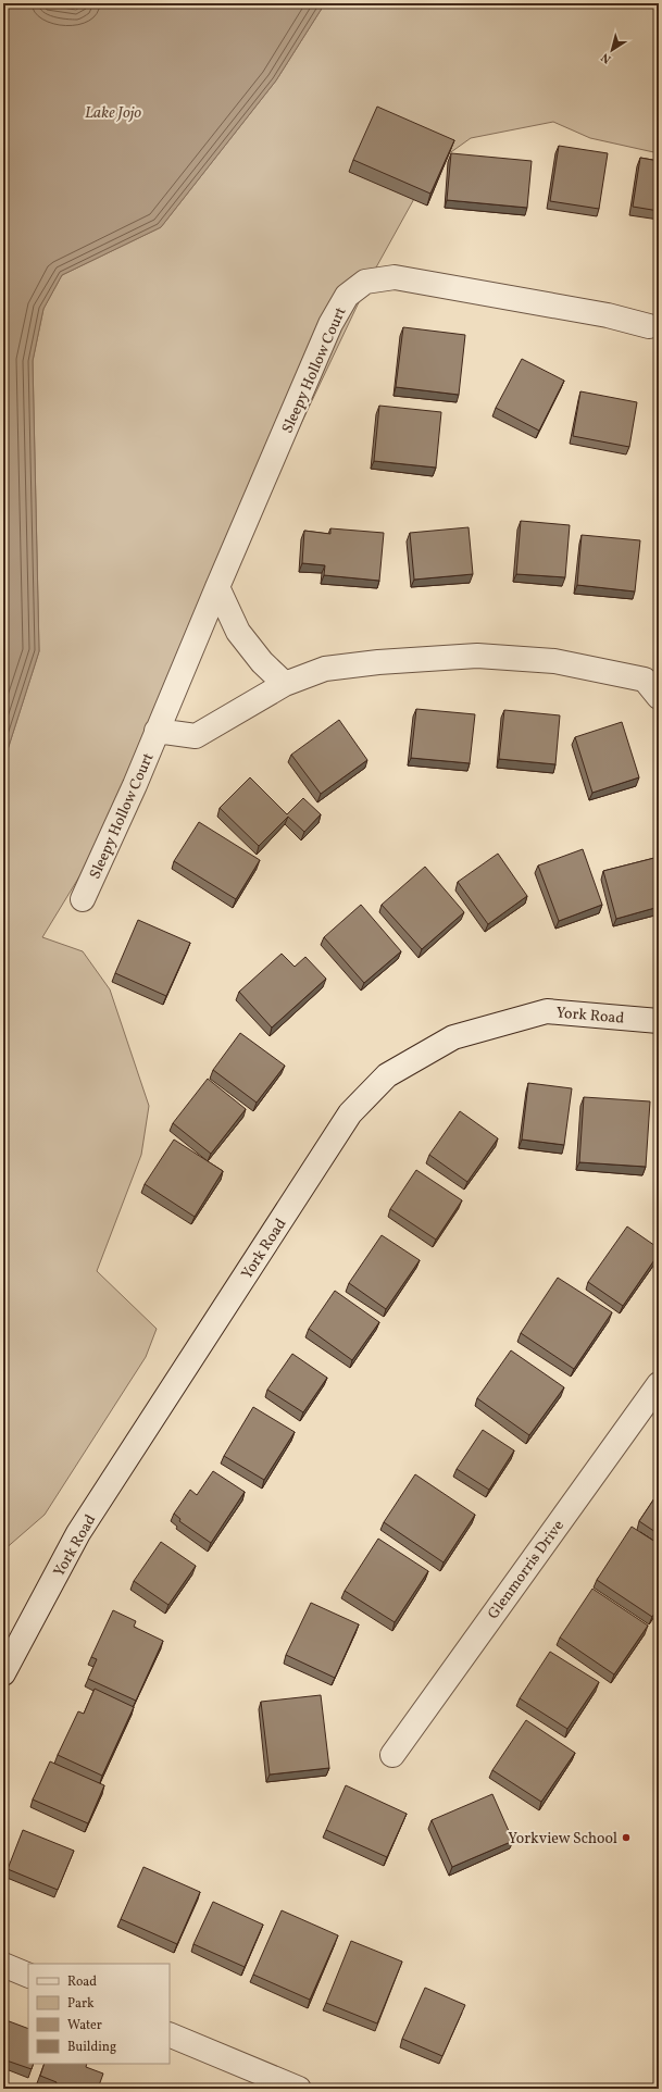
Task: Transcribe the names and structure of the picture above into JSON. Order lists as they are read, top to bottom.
{
  "streets": {
    "street": ["Sleepy Hollow Court", "York Road", "Glenmorris Drive"]
  },
  "water": ["Lake Jojo"],
  "places": ["Yorkview School"],
  "legend": [
    "Road",
    "Park",
    "Water",
    "Building"
  ],
  "north": "bottom left"
}
